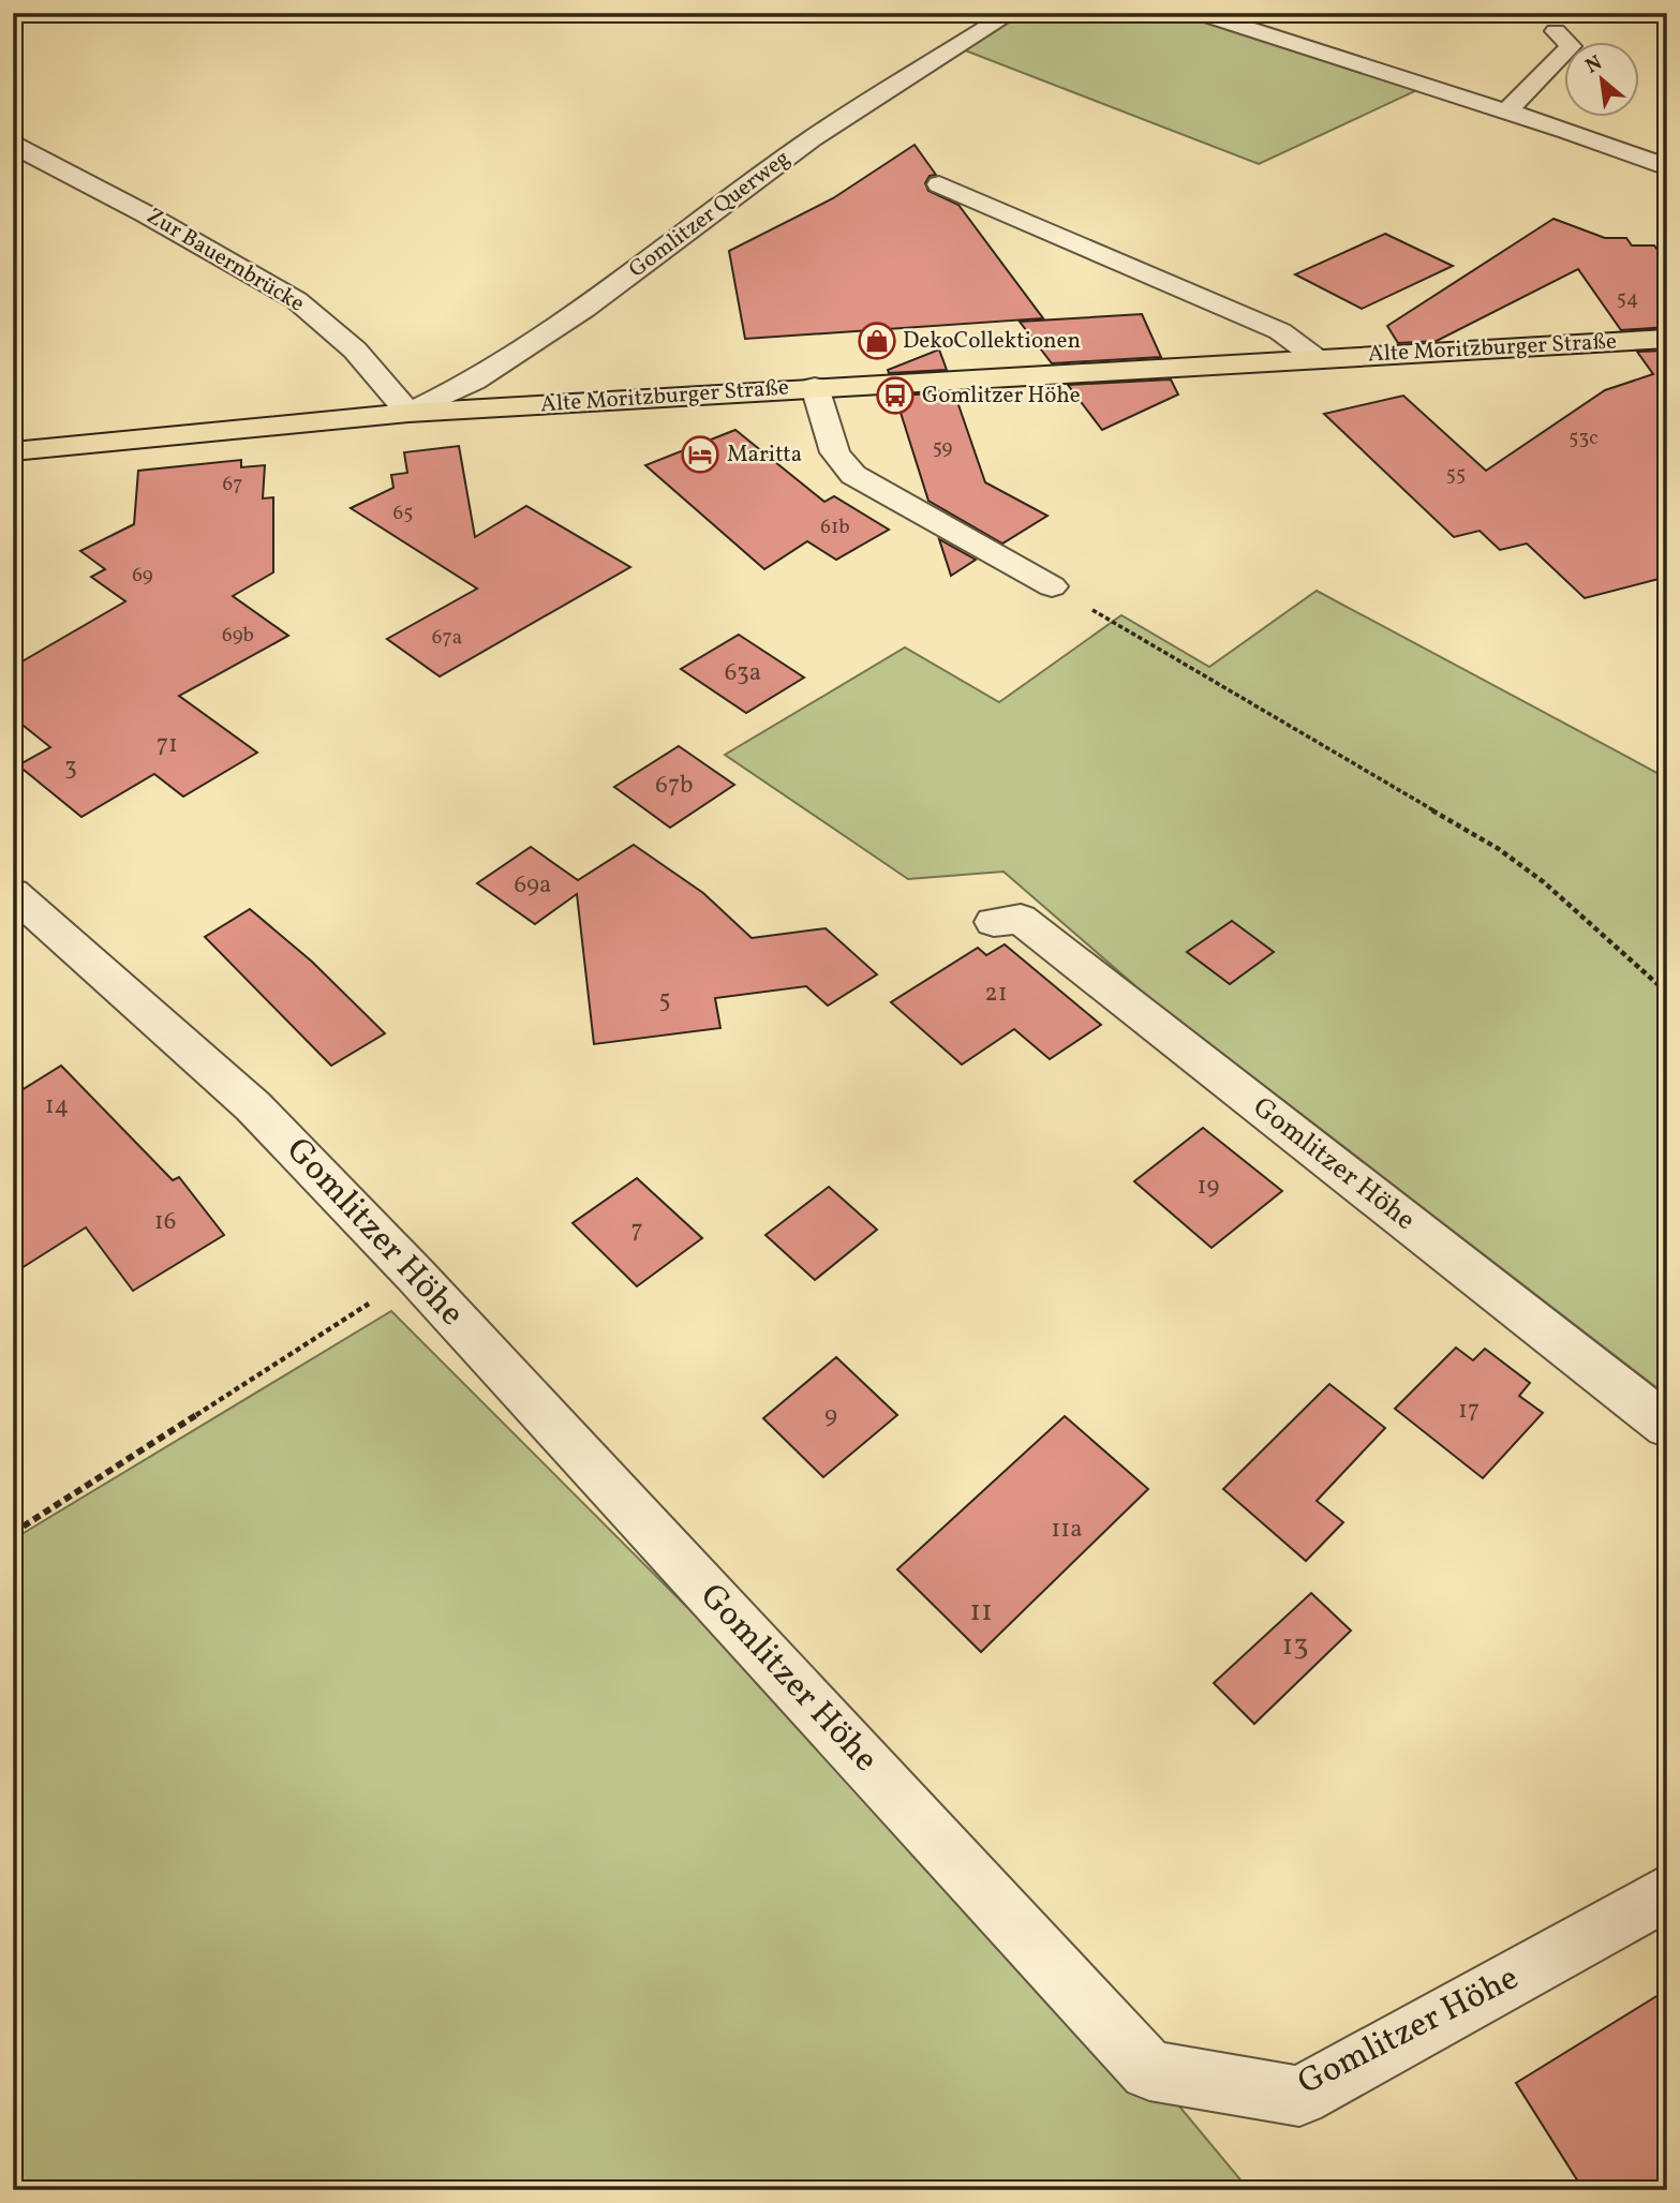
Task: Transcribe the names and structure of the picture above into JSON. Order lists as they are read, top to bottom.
{
  "streets": {
    "main road": ["Alte Moritzburger Straße"],
    "street": ["Gomlitzer Querweg", "Zur Bauernbrücke", "Gomlitzer Höhe"]
  },
  "crossings": [
    ["Gomlitzer Querweg", "Zur Bauernbrücke"],
    ["Gomlitzer Querweg", "Alte Moritzburger Straße"],
    ["Zur Bauernbrücke", "Alte Moritzburger Straße"]
  ],
  "places": {
    "shop": ["DekoCollektionen"],
    "bus stop": ["Gomlitzer Höhe"],
    "hotel": ["Maritta"]
  },
  "house_numbers": [
    "54",
    "53c",
    "59",
    "55",
    "67",
    "65",
    "61b",
    "69",
    "69b",
    "67a",
    "63a",
    "71",
    "3",
    "67b",
    "69a",
    "21",
    "5",
    "14",
    "19",
    "16",
    "7",
    "17",
    "9",
    "11a",
    "11",
    "13"
  ],
  "north": "top left"
}
